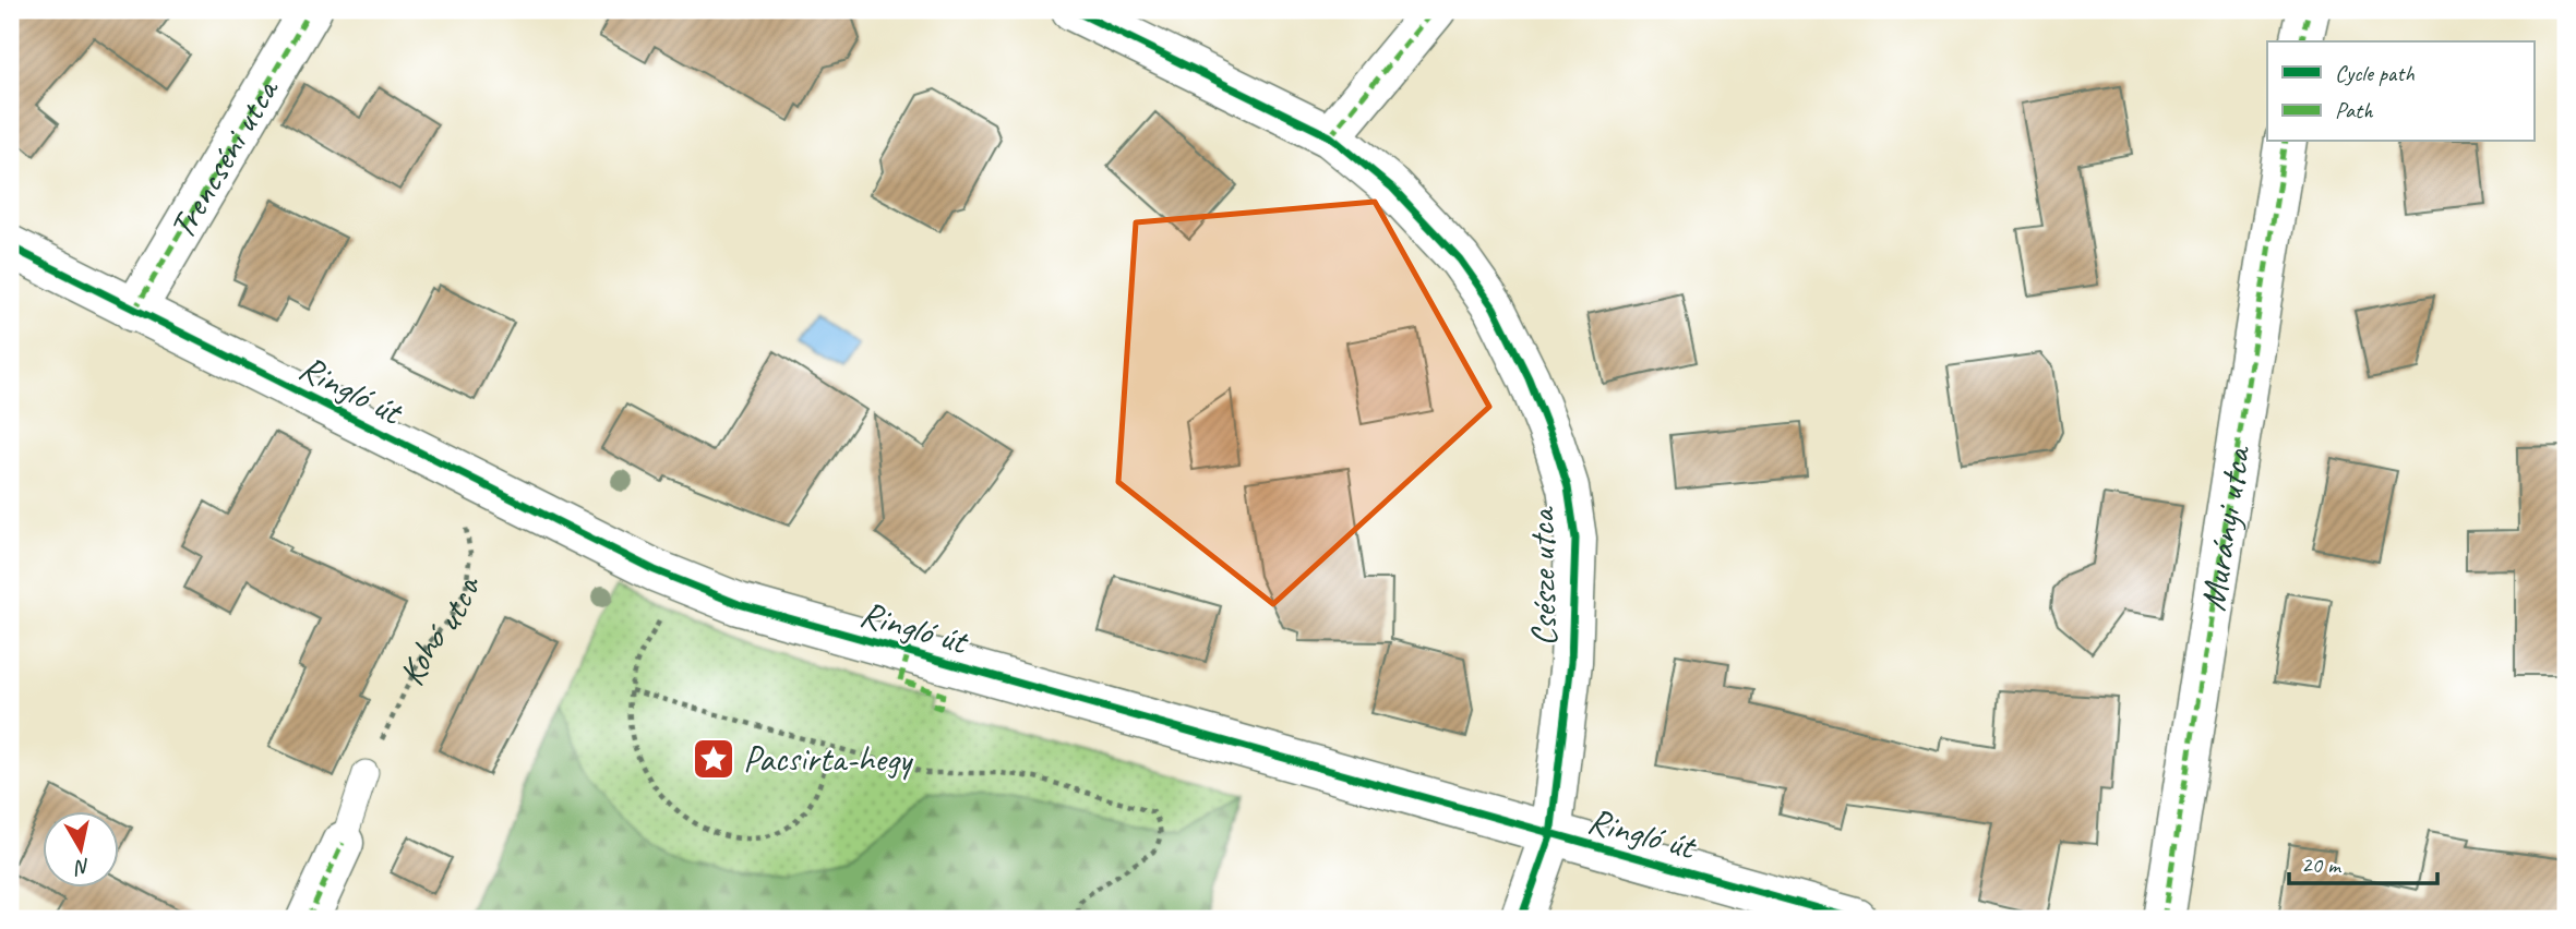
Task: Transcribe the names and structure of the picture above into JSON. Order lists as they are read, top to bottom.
{
  "streets": {
    "street": [
      "Trencséni utca",
      "Ringló út",
      "Murányi utca",
      "Csésze utca"
    ],
    "path": ["Kohó utca"]
  },
  "crossings": [
    ["Trencséni utca", "Ringló út"],
    ["Ringló út", "Csésze utca"],
    ["Ringló út", "Kohó utca"]
  ],
  "places": {
    "place": ["Pacsirta-hegy"]
  },
  "legend": ["Cycle path", "Path"],
  "scale_bar": "20 m",
  "north": "bottom"
}
